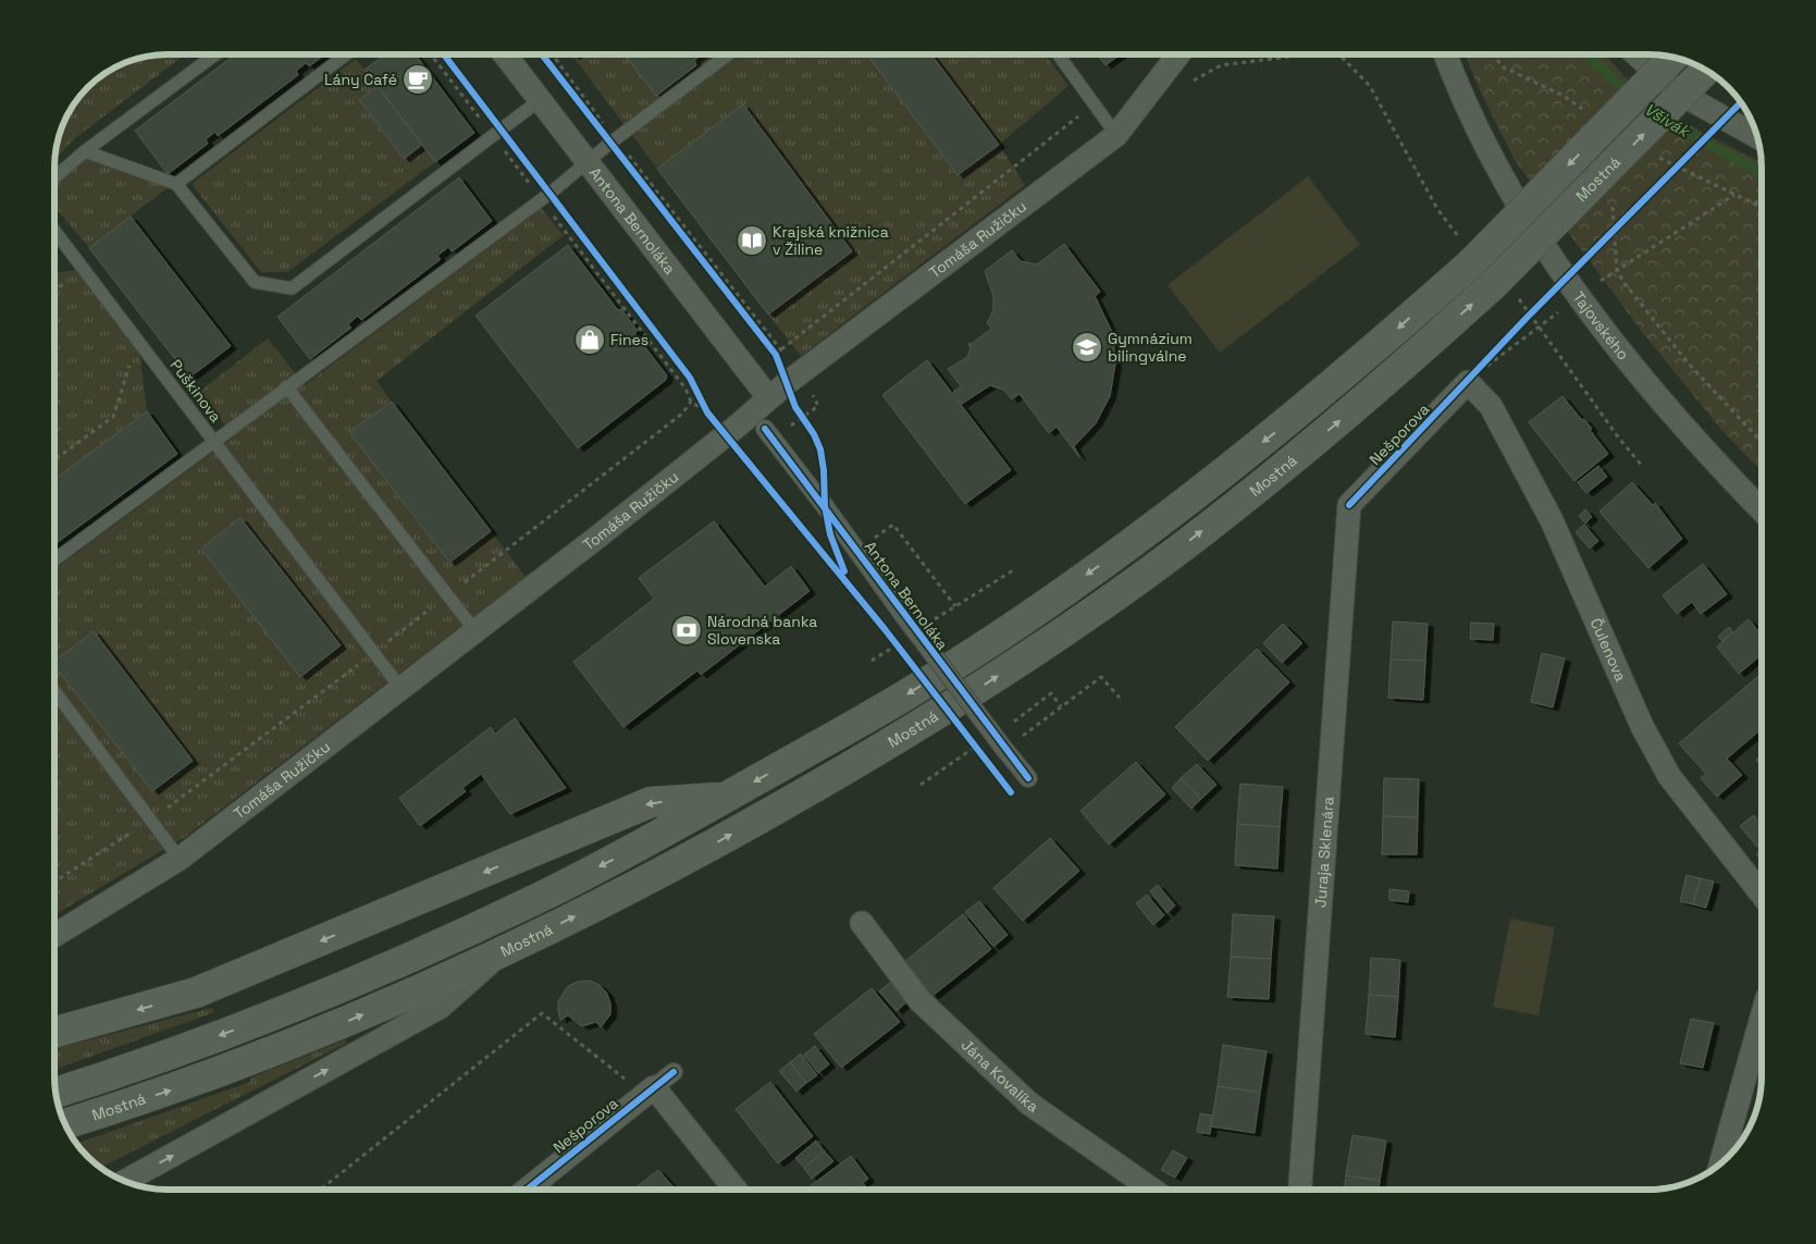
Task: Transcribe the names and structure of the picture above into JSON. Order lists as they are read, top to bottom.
{
  "streets": {
    "main road": ["Mostná"],
    "street": [
      "Antona Bernoláka",
      "Tomáša Ružičku",
      "Tajovského",
      "Nešporova",
      "Čulenova",
      "Juraja Sklenára",
      "Jána Kovalíka"
    ],
    "lane": ["Puškinova"]
  },
  "crossings": [
    ["Antona Bernoláka", "Tomáša Ružičku"],
    ["Nešporova", "Čulenova"],
    ["Nešporova", "Juraja Sklenára"]
  ],
  "water": ["Všivák"],
  "places": {
    "cafe": ["Lány Café"],
    "library": ["Krajská knižnica v Žiline"],
    "shop": ["Fines"],
    "school or university": ["Gymnázium bilingválne"],
    "bank": ["Národná banka Slovenska"]
  }
}
